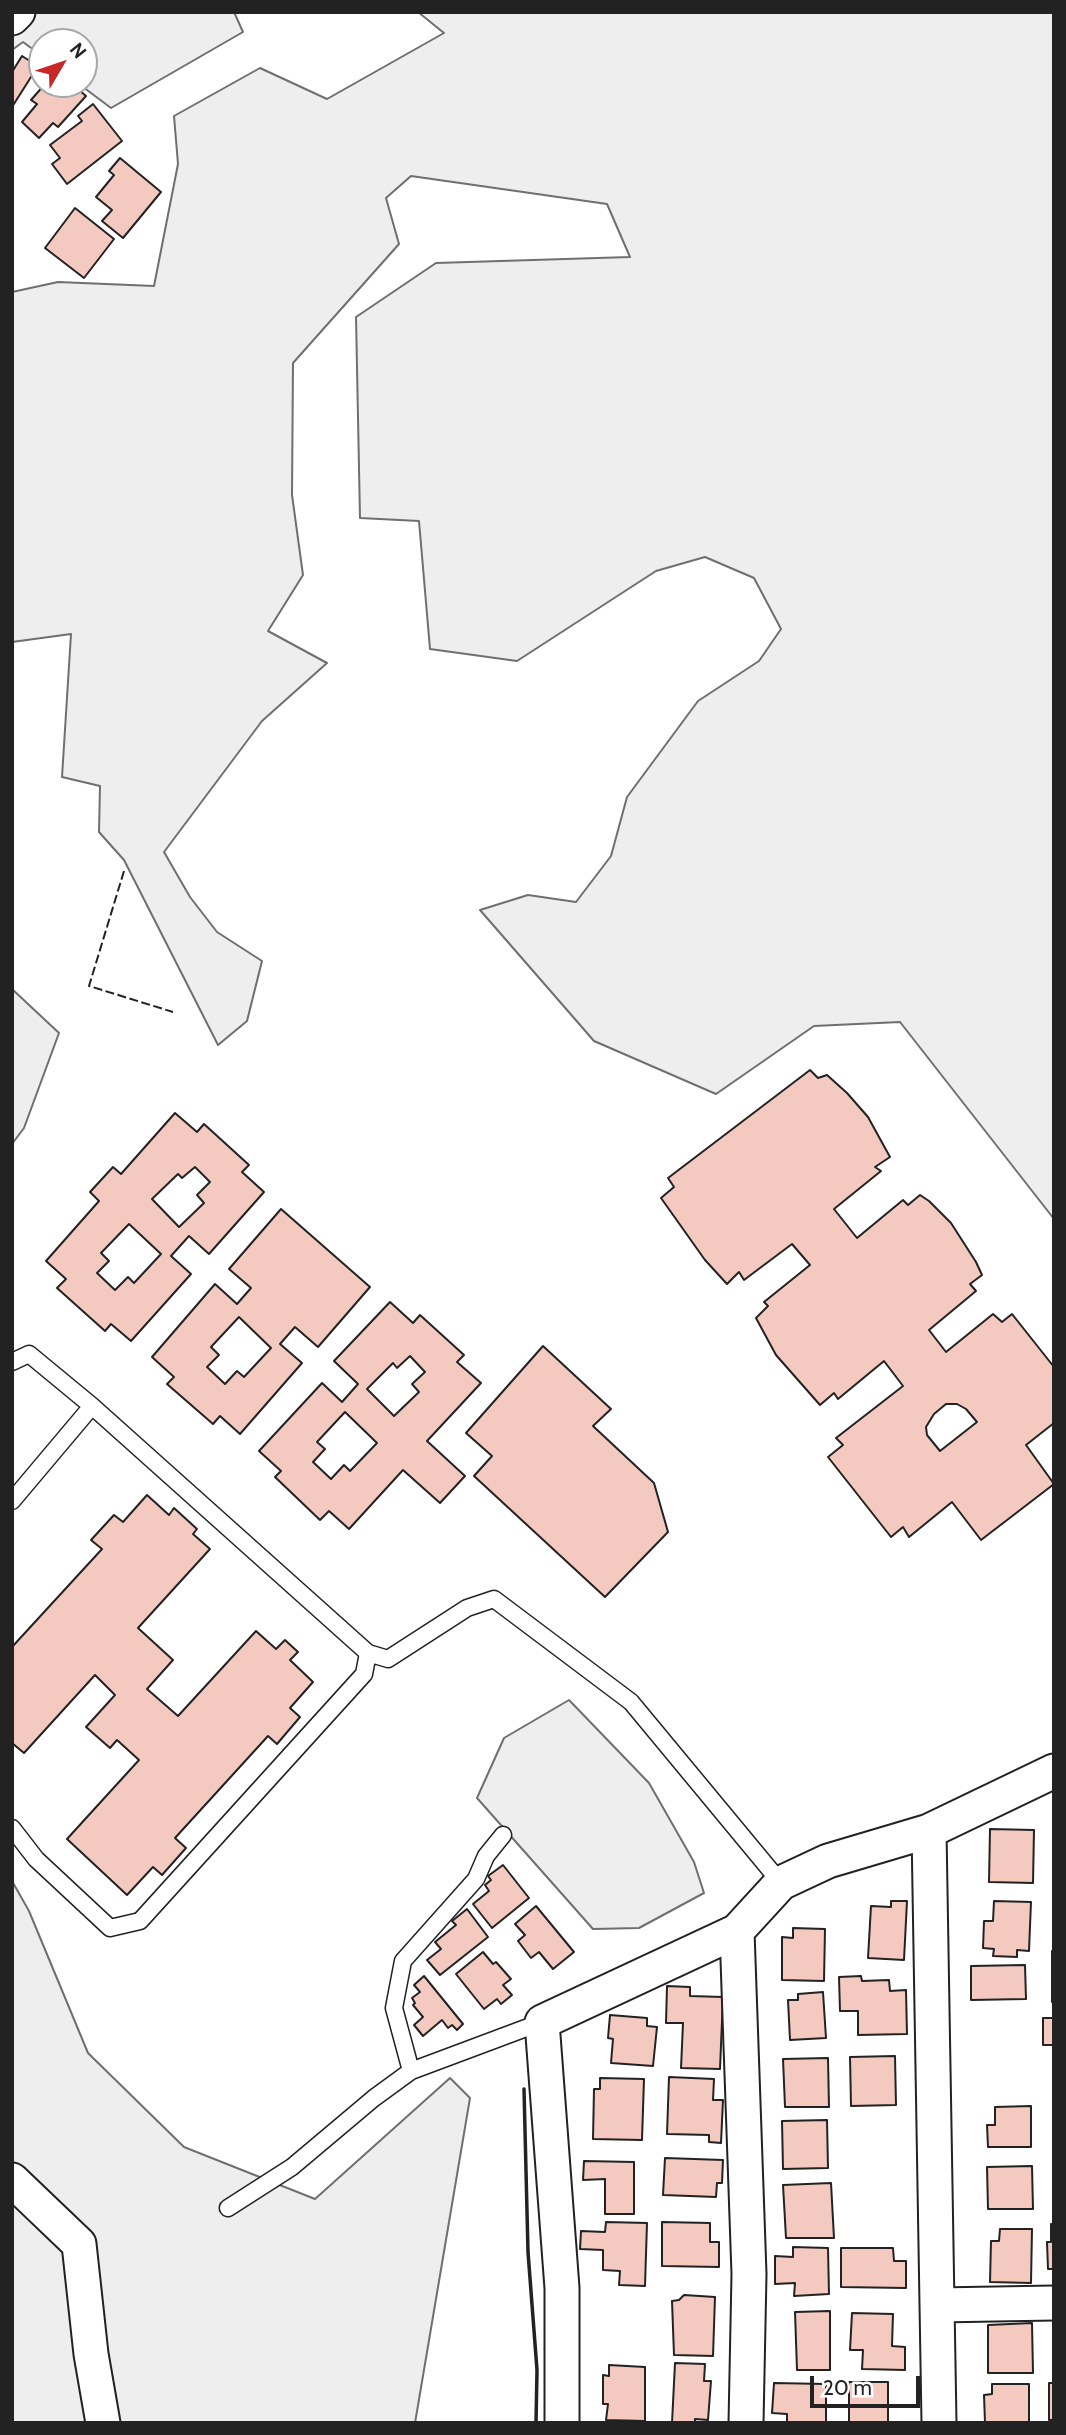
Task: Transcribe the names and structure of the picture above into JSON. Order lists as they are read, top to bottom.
{
  "scale_bar": "20 m",
  "north": "top right"
}
